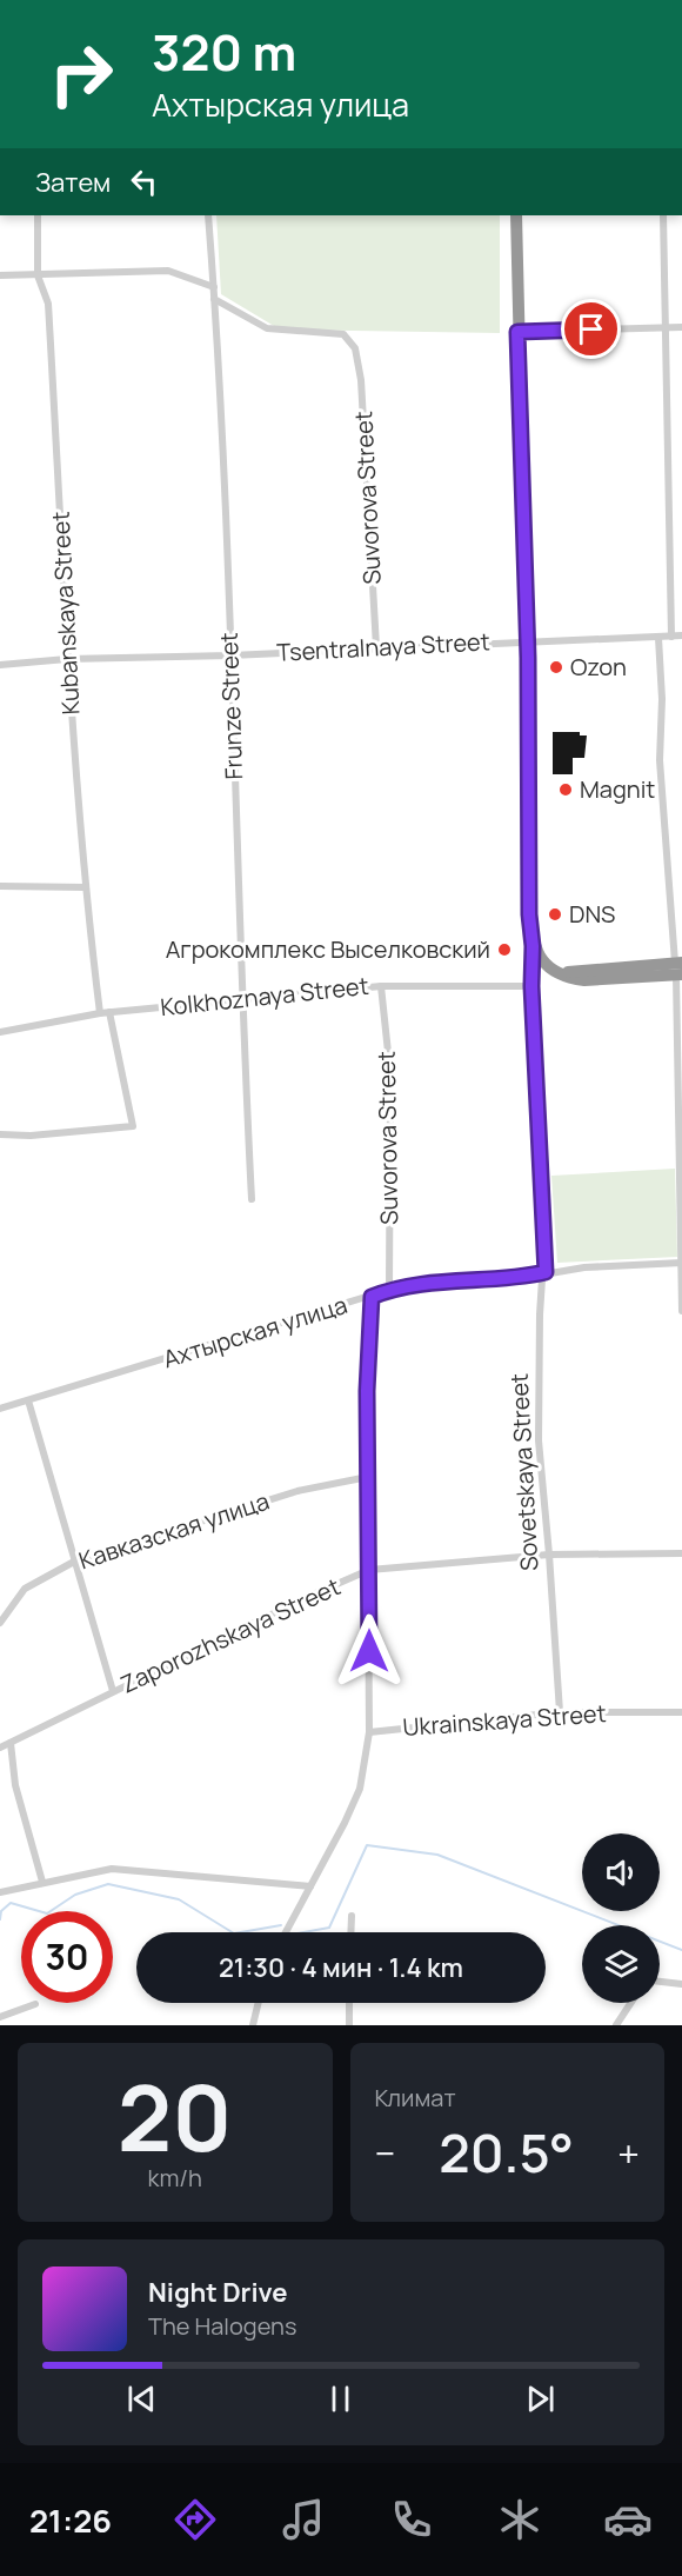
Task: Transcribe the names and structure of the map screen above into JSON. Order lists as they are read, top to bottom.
{
  "streets": {
    "highway": ["Sovetskaya Street"],
    "street": [
      "Suvorova Street",
      "Kubanskaya Street",
      "Tsentralnaya Street",
      "Frunze Street",
      "Kolkhoznaya Street",
      "Ахтырская улица",
      "Кавказская улица",
      "Zaporozhskaya Street",
      "Ukrainskaya Street"
    ]
  },
  "crossings": [
    ["Suvorova Street", "Tsentralnaya Street"],
    ["Suvorova Street", "Frunze Street"],
    ["Suvorova Street", "Kolkhoznaya Street"],
    ["Suvorova Street", "Ахтырская улица"],
    ["Kubanskaya Street", "Tsentralnaya Street"],
    ["Kubanskaya Street", "Kolkhoznaya Street"],
    ["Tsentralnaya Street", "Frunze Street"],
    ["Tsentralnaya Street", "Sovetskaya Street"],
    ["Frunze Street", "Kolkhoznaya Street"],
    ["Kolkhoznaya Street", "Sovetskaya Street"],
    ["Ахтырская улица", "Sovetskaya Street"],
    ["Sovetskaya Street", "Zaporozhskaya Street"],
    ["Sovetskaya Street", "Ukrainskaya Street"]
  ],
  "places": [
    "Ozon",
    "Magnit",
    "DNS",
    "Агрокомплекс Выселковский"
  ],
  "page": {
    "turn": ["320 m", "Ахтырская улица"],
    "then": "Затем",
    "limit": "30",
    "trip": "21:30 · 4 мин · 1.4 km",
    "tile": [
      ["20", "km/h"],
      "Климат"
    ],
    "heat": ["−", "20.5°", "+"],
    "song": ["Night Drive", "The Halogens"],
    "tabs": "21:26"
  }
}
